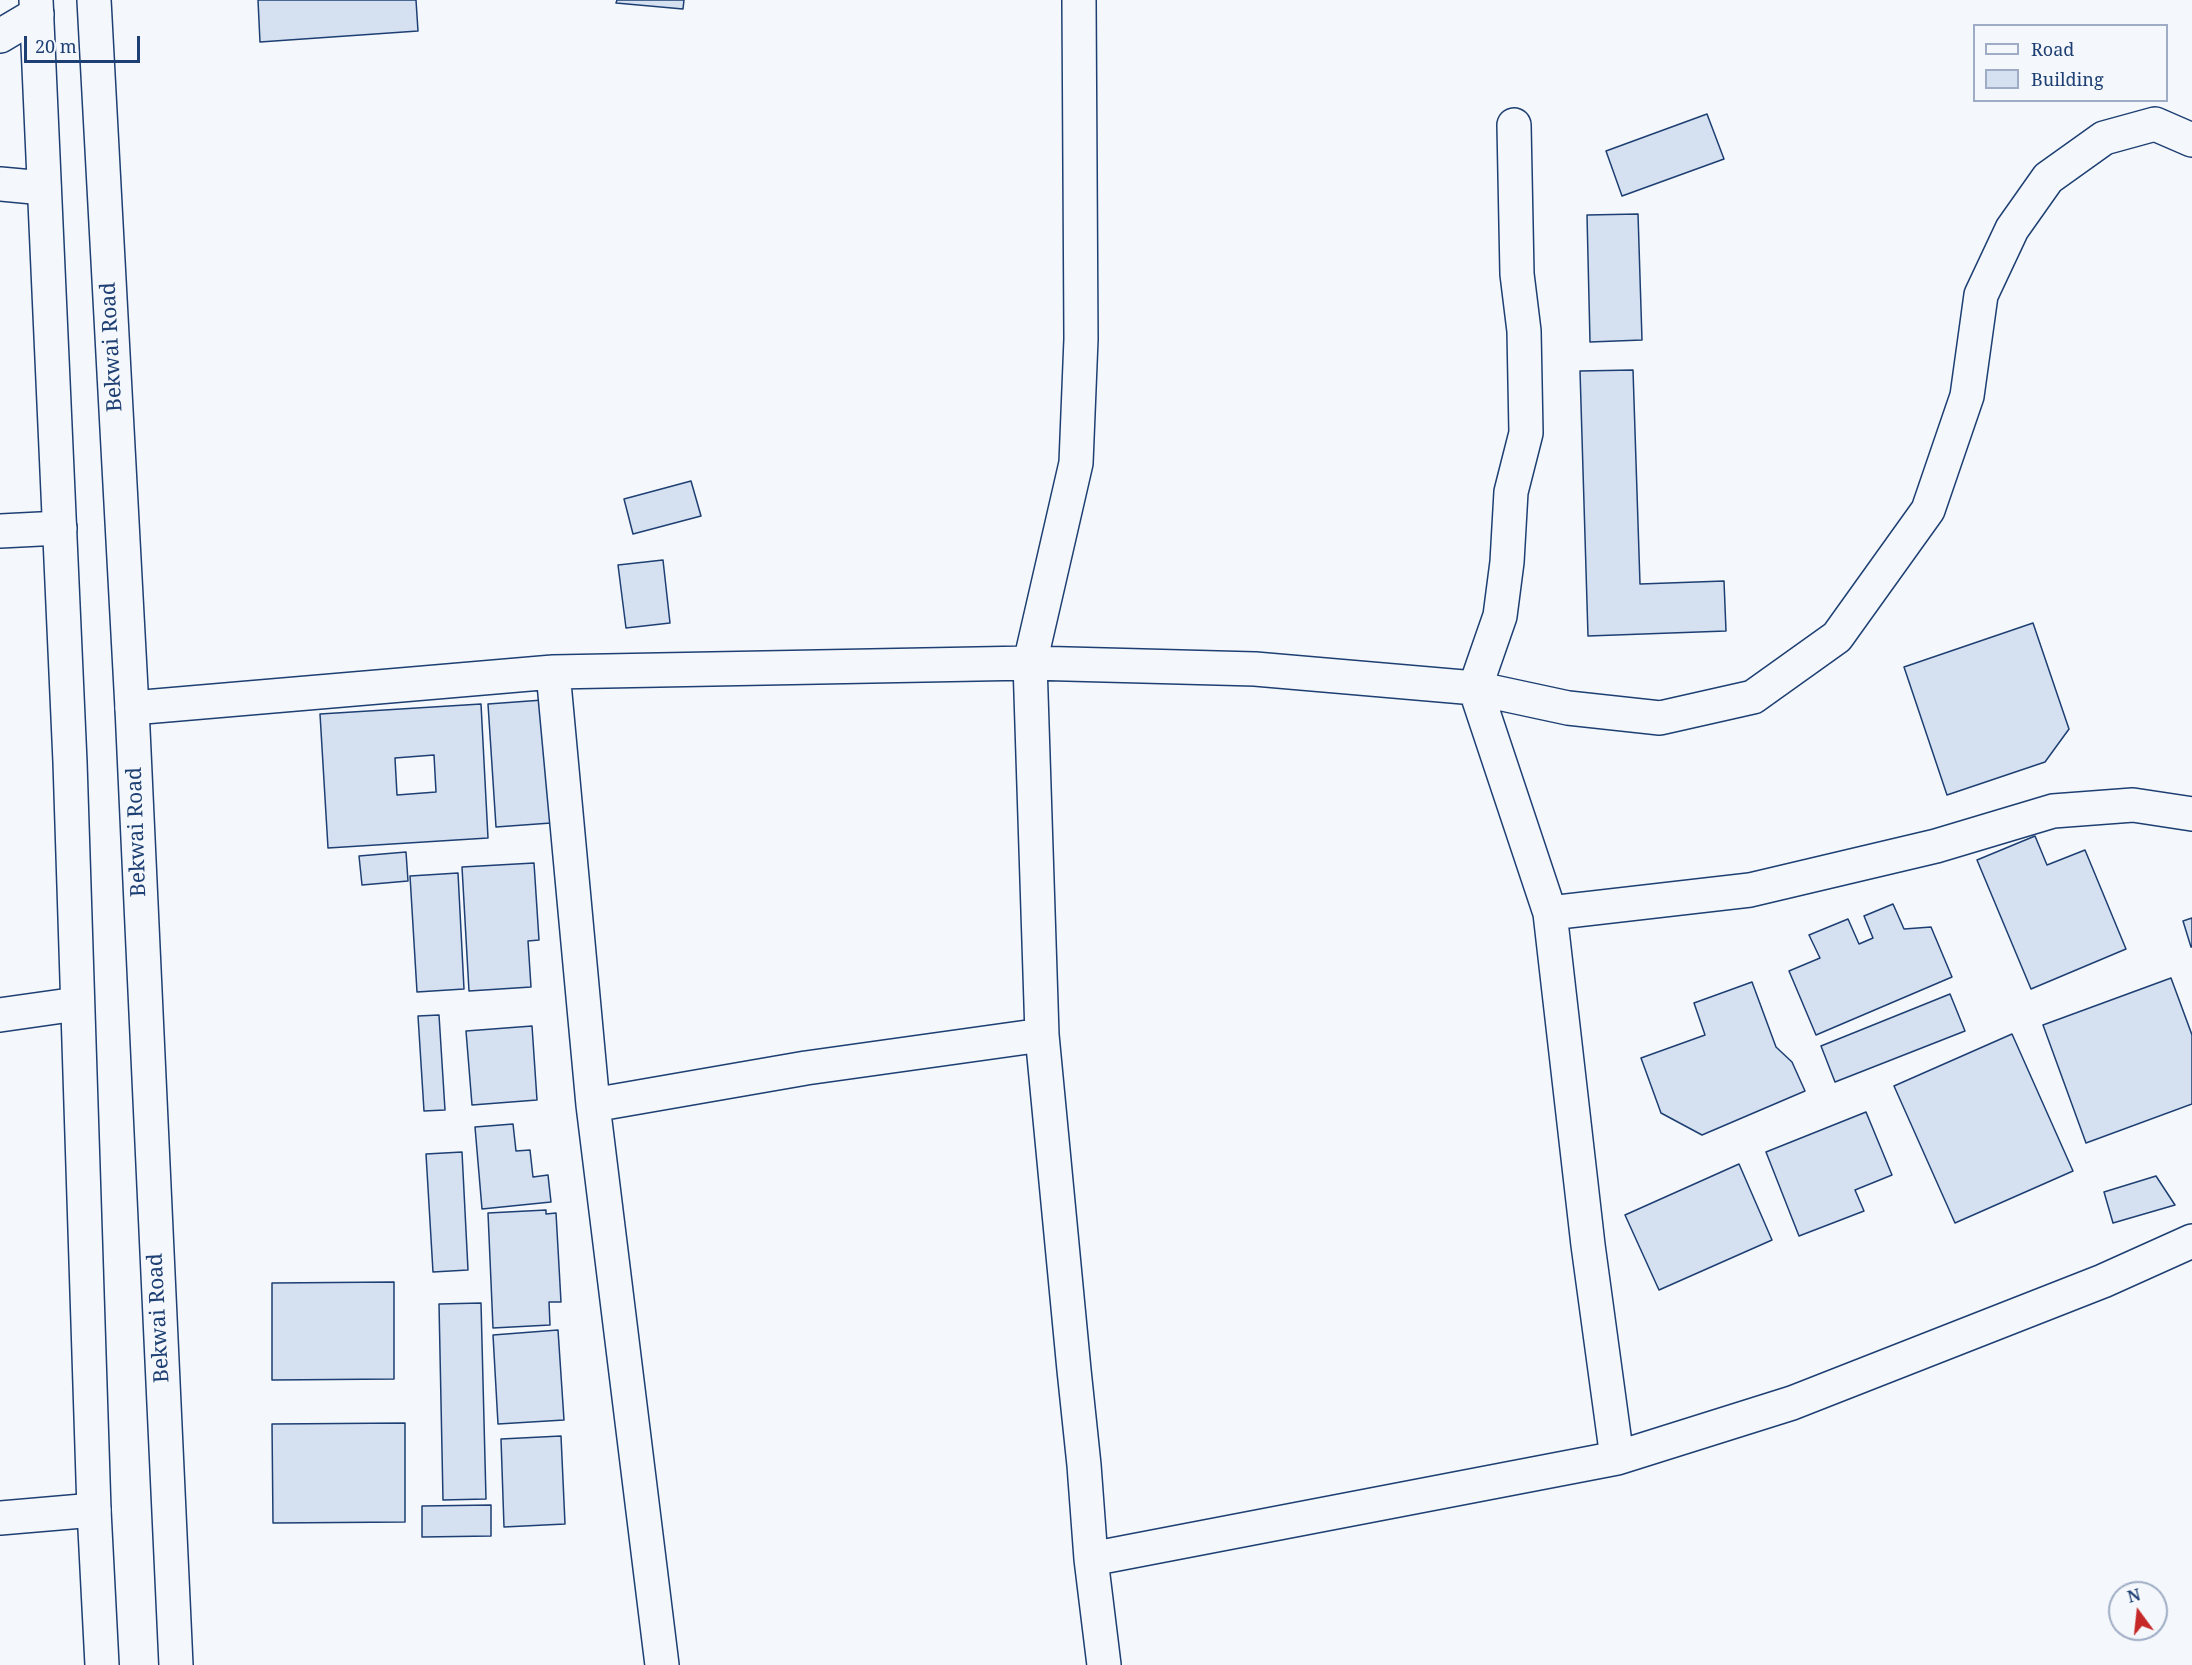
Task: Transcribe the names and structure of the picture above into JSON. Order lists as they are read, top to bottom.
{
  "streets": {
    "main road": ["Bekwai Road"]
  },
  "legend": ["Road", "Building"],
  "scale_bar": "20 m",
  "north": "top"
}
